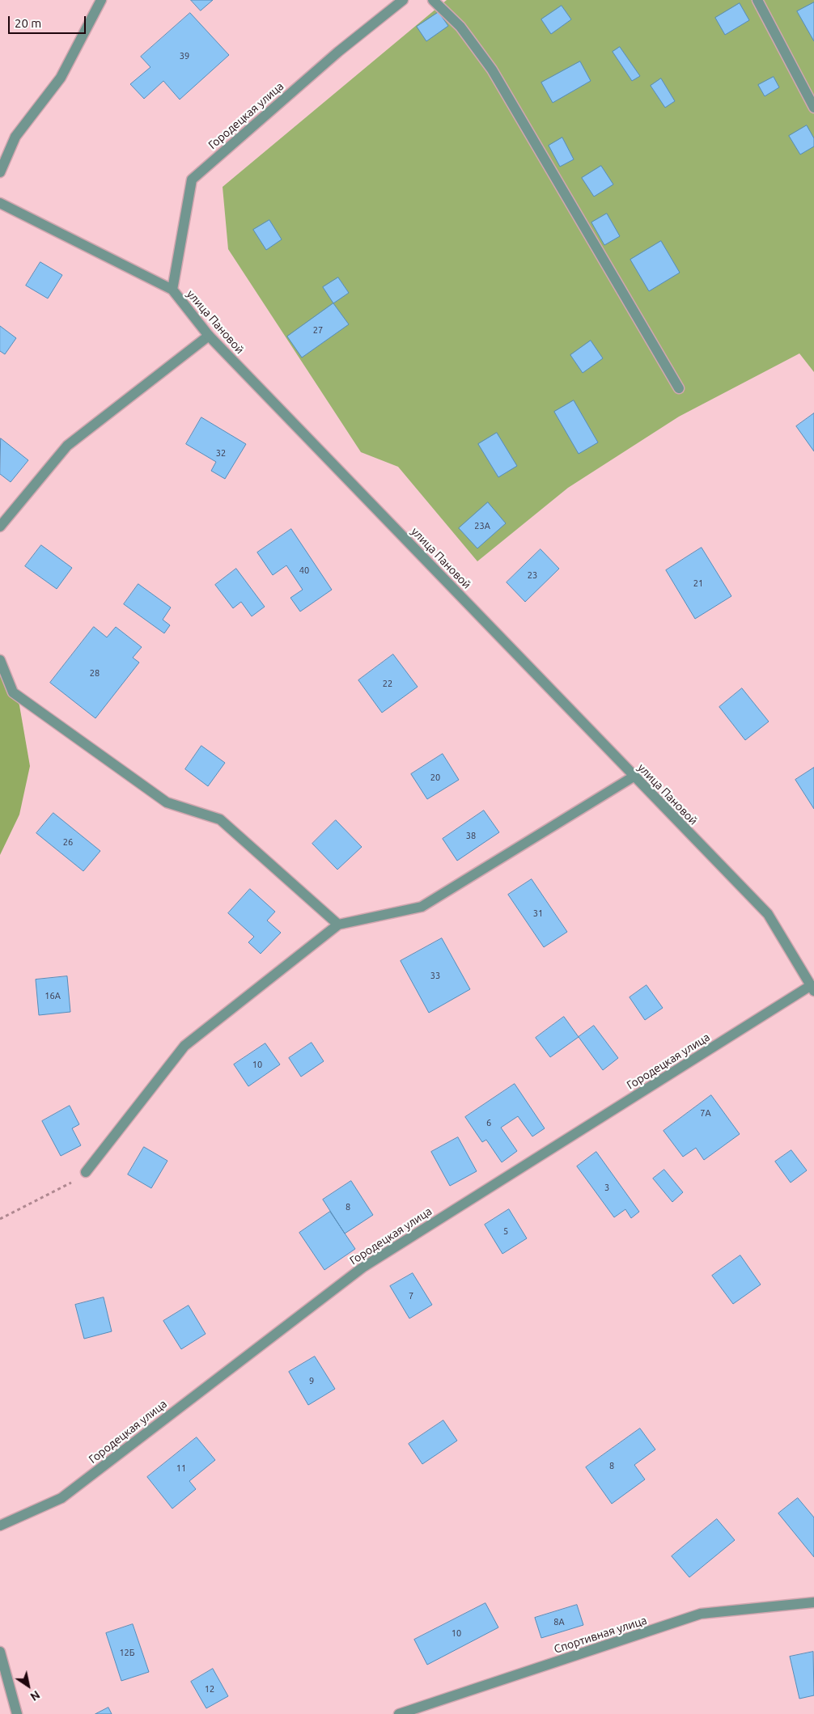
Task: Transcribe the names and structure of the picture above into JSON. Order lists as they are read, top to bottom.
{
  "streets": {
    "street": ["Городецкая улица", "улица Пановой", "Спортивная улица"]
  },
  "crossings": [
    ["Городецкая улица", "улица Пановой"]
  ],
  "house_numbers": [
    "39",
    "27",
    "32",
    "23А",
    "40",
    "23",
    "21",
    "28",
    "22",
    "20",
    "38",
    "26",
    "31",
    "33",
    "16А",
    "10",
    "7А",
    "6",
    "3",
    "8",
    "5",
    "7",
    "9",
    "8",
    "11",
    "8А",
    "10",
    "12Б",
    "12"
  ],
  "scale_bar": "20 m",
  "north": "bottom right"
}
